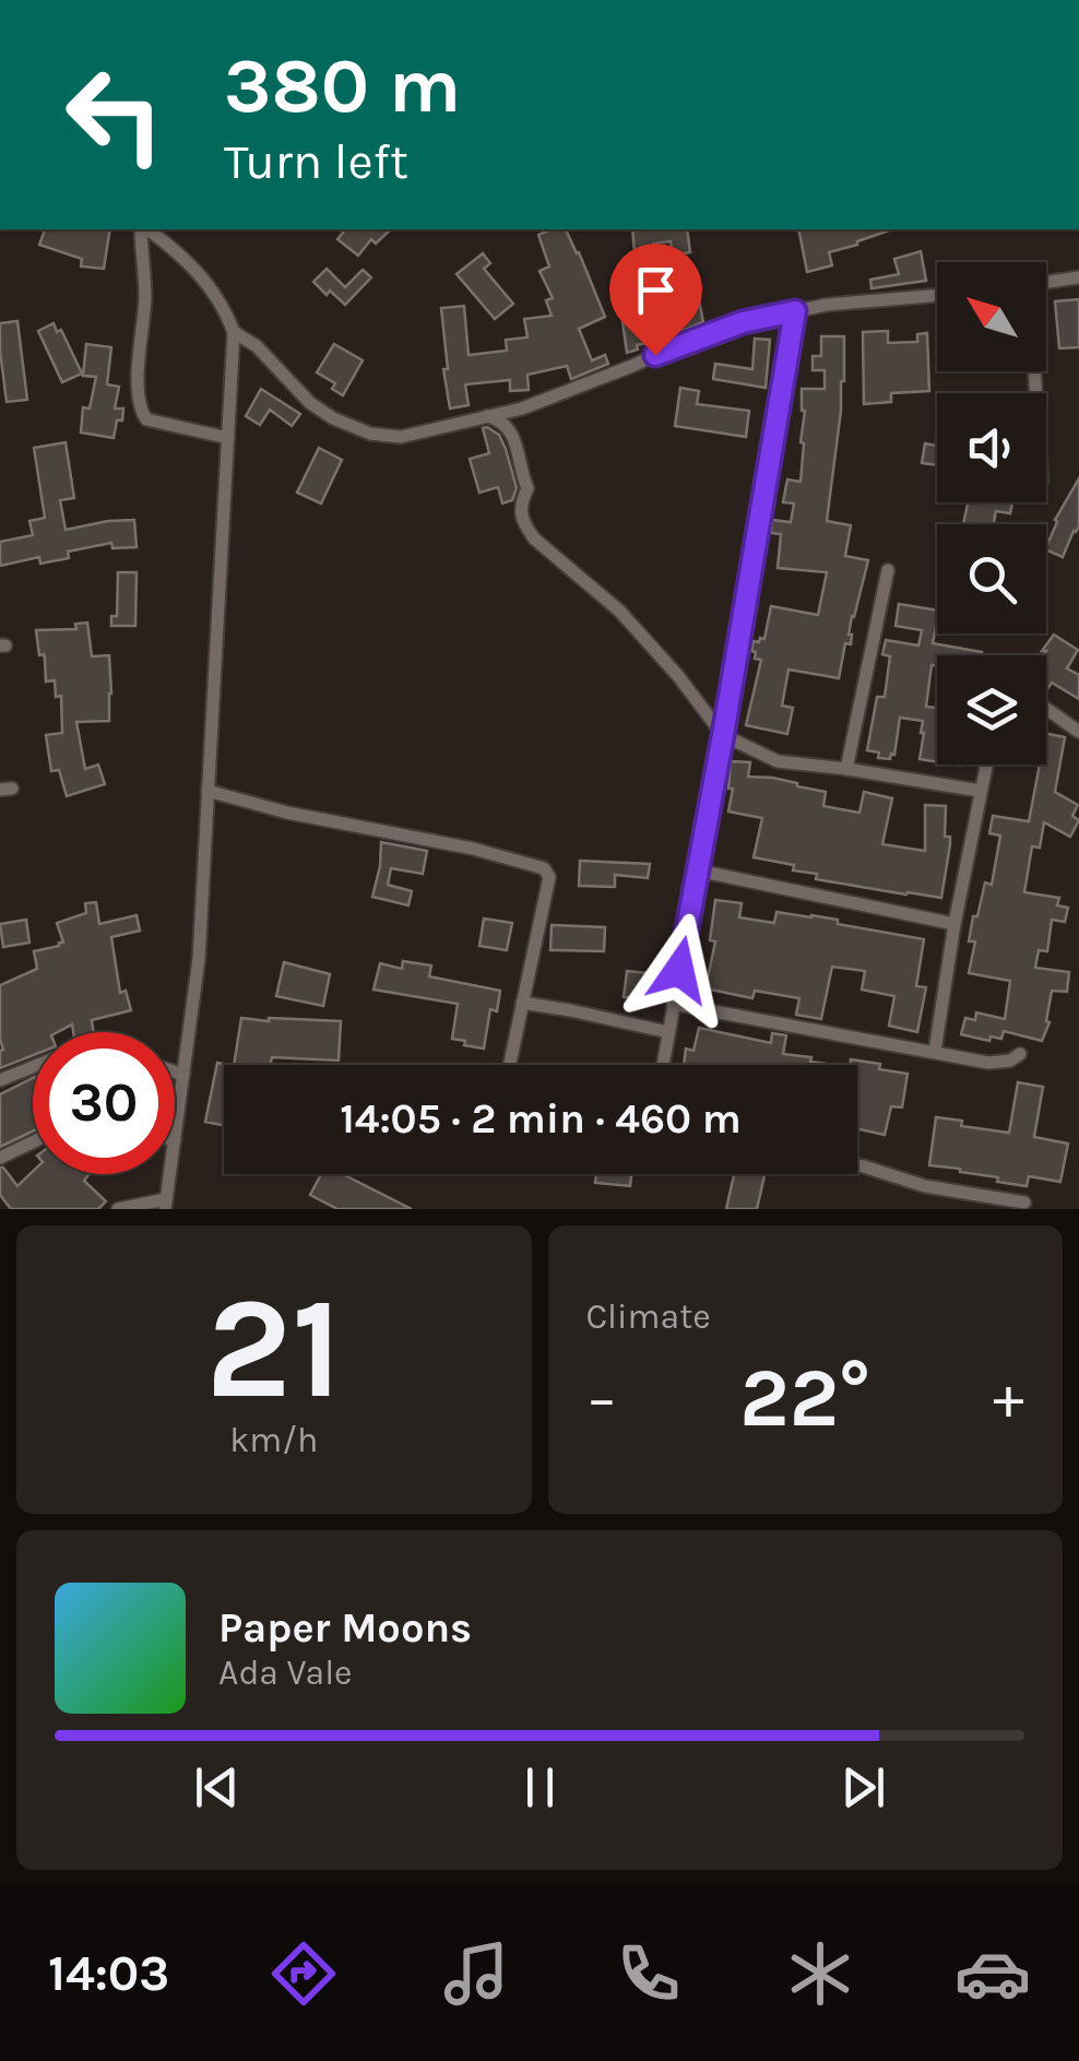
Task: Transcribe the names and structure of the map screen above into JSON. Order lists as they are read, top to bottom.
{
  "north": "top left",
  "page": {
    "turn": ["380 m", "Turn left"],
    "limit": "30",
    "trip": "14:05 · 2 min · 460 m",
    "tile": [
      ["21", "km/h"],
      "Climate"
    ],
    "heat": ["−", "22°", "+"],
    "song": ["Paper Moons", "Ada Vale"],
    "tabs": "14:03"
  }
}
